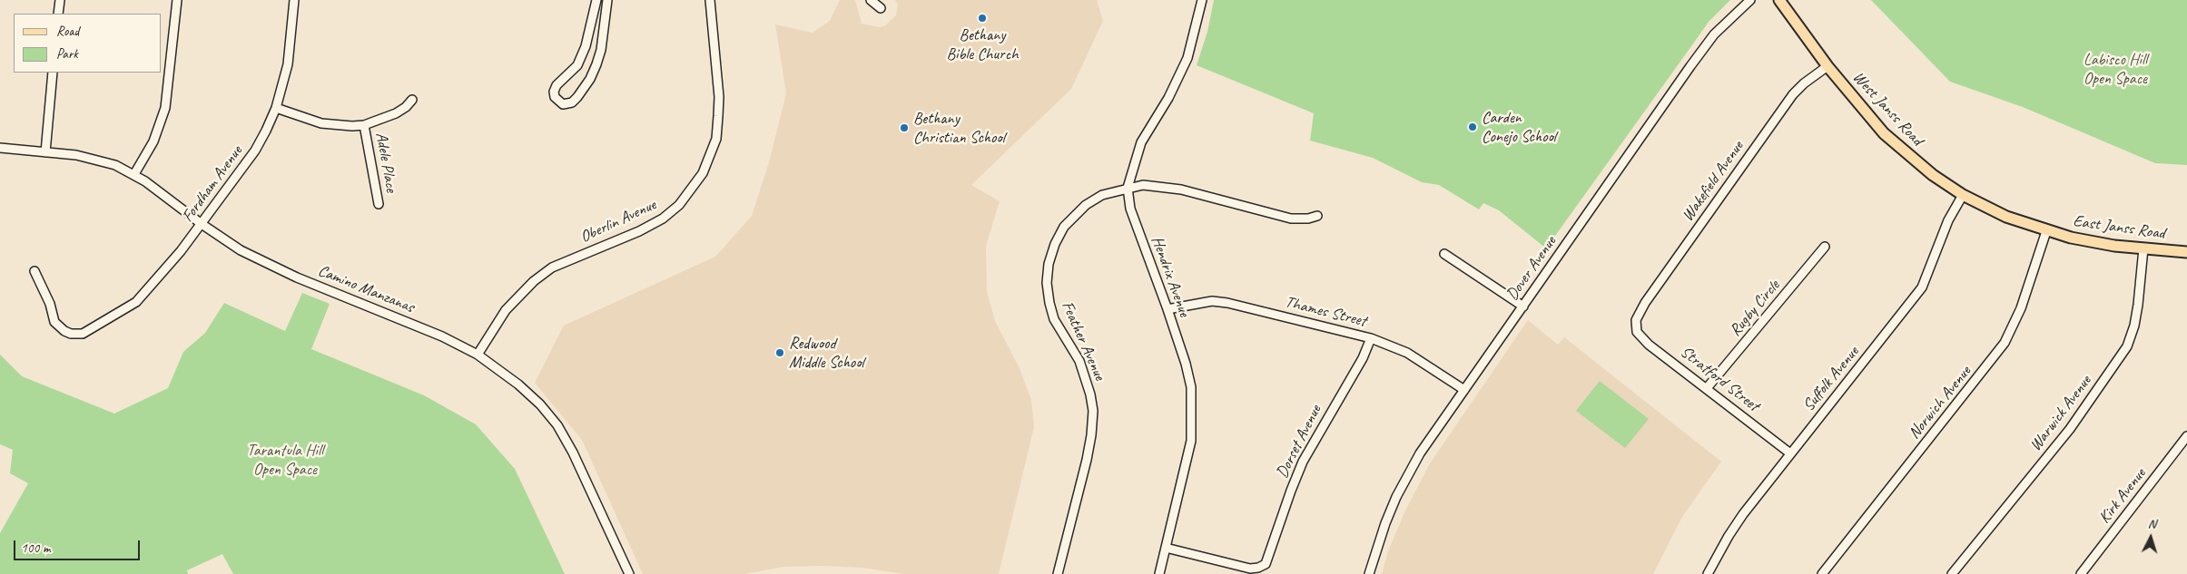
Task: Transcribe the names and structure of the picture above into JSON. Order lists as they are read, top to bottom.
{
  "streets": {
    "main road": ["West Janss Road", "East Janss Road"],
    "street": [
      "Adele Place",
      "Wakefield Avenue",
      "Fordham Avenue",
      "Oberlin Avenue",
      "Dover Avenue",
      "Hendrix Avenue",
      "Camino Manzanas",
      "Rugby Circle",
      "Thames Street",
      "Feather Avenue",
      "Stratford Street",
      "Suffolk Avenue",
      "Norwich Avenue",
      "Warwick Avenue",
      "Dorset Avenue",
      "Kirk Avenue"
    ]
  },
  "crossings": [
    ["West Janss Road", "Wakefield Avenue"],
    ["West Janss Road", "East Janss Road"],
    ["West Janss Road", "Suffolk Avenue"],
    ["West Janss Road", "Norwich Avenue"],
    ["Wakefield Avenue", "Stratford Street"],
    ["Fordham Avenue", "Camino Manzanas"],
    ["Oberlin Avenue", "Camino Manzanas"],
    ["East Janss Road", "Norwich Avenue"],
    ["East Janss Road", "Warwick Avenue"],
    ["Dover Avenue", "Thames Street"],
    ["Hendrix Avenue", "Thames Street"],
    ["Hendrix Avenue", "Feather Avenue"],
    ["Hendrix Avenue", "Dorset Avenue"],
    ["Rugby Circle", "Stratford Street"],
    ["Thames Street", "Dorset Avenue"],
    ["Stratford Street", "Suffolk Avenue"]
  ],
  "parks": ["Labisco Hill Open Space", "Tarantula Hill Open Space"],
  "places": [
    "Bethany Bible Church",
    "Carden Conejo School",
    "Bethany Christian School",
    "Redwood Middle School"
  ],
  "legend": ["Road", "Park"],
  "scale_bar": "100 m",
  "north": "top"
}
